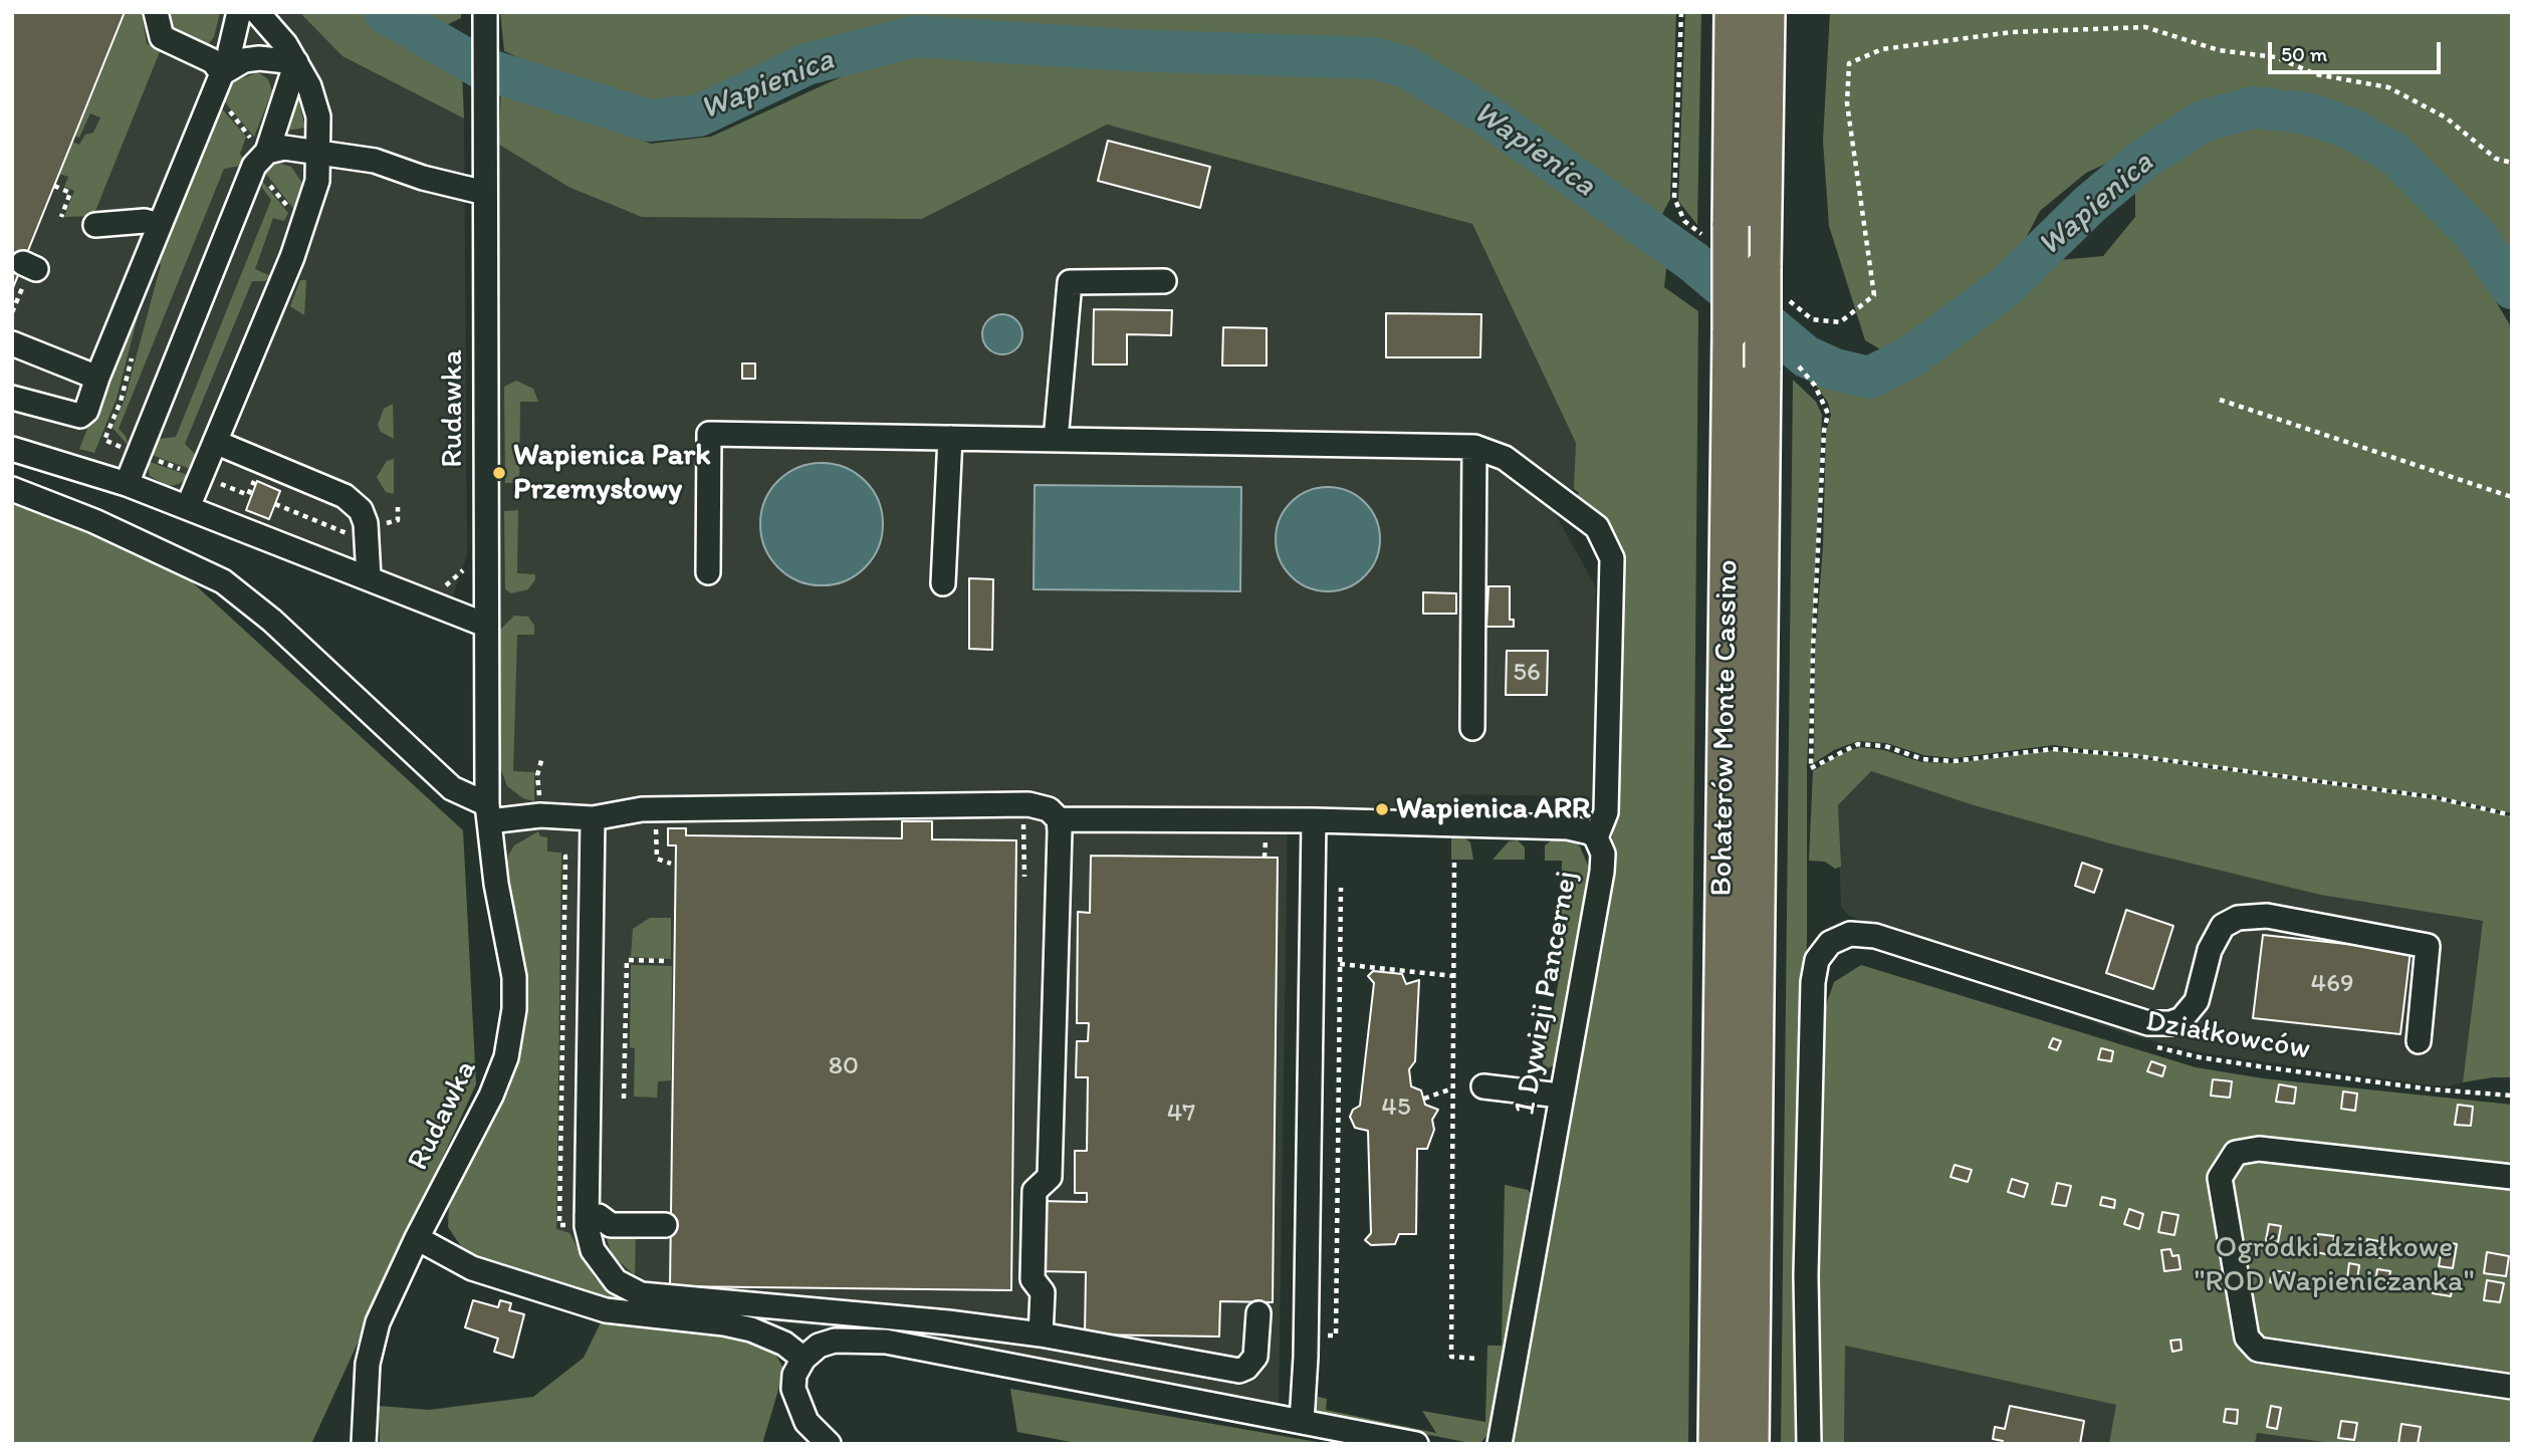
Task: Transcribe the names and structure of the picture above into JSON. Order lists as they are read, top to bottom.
{
  "streets": {
    "highway": ["Bohaterów Monte Cassino"],
    "street": ["Rudawka", "1 Dywizji Pancernej"],
    "path": ["Działkowców"]
  },
  "water": ["Wapienica"],
  "parks": ["Ogródki działkowe \"ROD Wapieniczanka\""],
  "places": ["Wapienica Park Przemysłowy", "Wapienica ARR"],
  "house_numbers": [
    "56",
    "469",
    "80",
    "45",
    "47"
  ],
  "scale_bar": "50 m"
}
